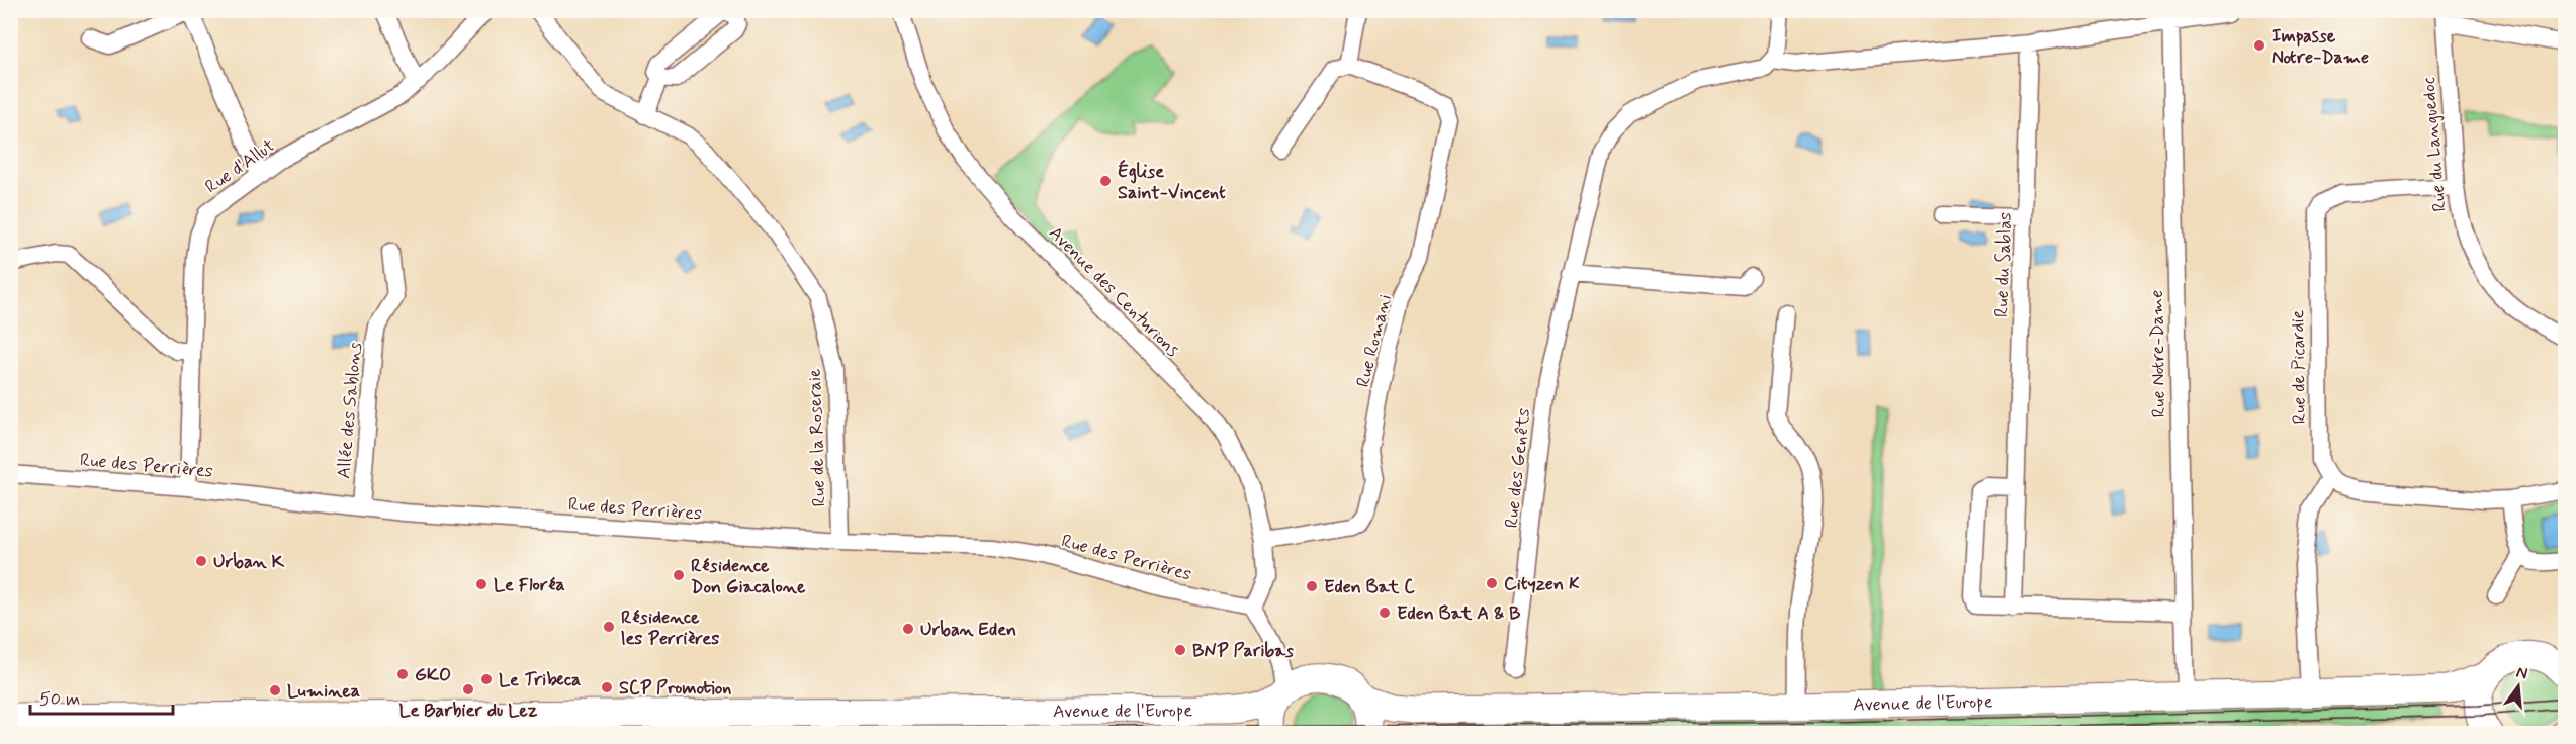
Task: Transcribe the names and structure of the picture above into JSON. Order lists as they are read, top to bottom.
{
  "streets": {
    "main road": ["Avenue de l'Europe"],
    "street": [
      "Rue du Languedoc",
      "Rue d'Allut",
      "Rue du Sablas",
      "Avenue des Centurions",
      "Rue Romani",
      "Rue Notre-Dame",
      "Rue de Picardie",
      "Allée des Sablons",
      "Rue de la Roseraie",
      "Rue des Perrières",
      "Rue des Genêts"
    ]
  },
  "crossings": [
    ["Rue du Languedoc", "Rue de Picardie"],
    ["Rue d'Allut", "Rue des Perrières"],
    ["Avenue des Centurions", "Rue Romani"],
    ["Avenue des Centurions", "Rue des Perrières"],
    ["Rue Notre-Dame", "Avenue de l'Europe"],
    ["Allée des Sablons", "Rue des Perrières"],
    ["Rue de la Roseraie", "Rue des Perrières"]
  ],
  "places": [
    "Impasse Notre-Dame",
    "Église Saint-Vincent",
    "Urban K",
    "Résidence Don Giacalone",
    "Cityzen K",
    "Le Floréa",
    "Eden Bat C",
    "Eden Bat A & B",
    "Résidence les Perrières",
    "Urban Eden",
    "BNP Paribas",
    "GKO",
    "Le Tribeca",
    "SCP Promotion",
    "Le Barbier du Lez",
    "Luminea"
  ],
  "scale_bar": "50 m",
  "north": "top"
}
